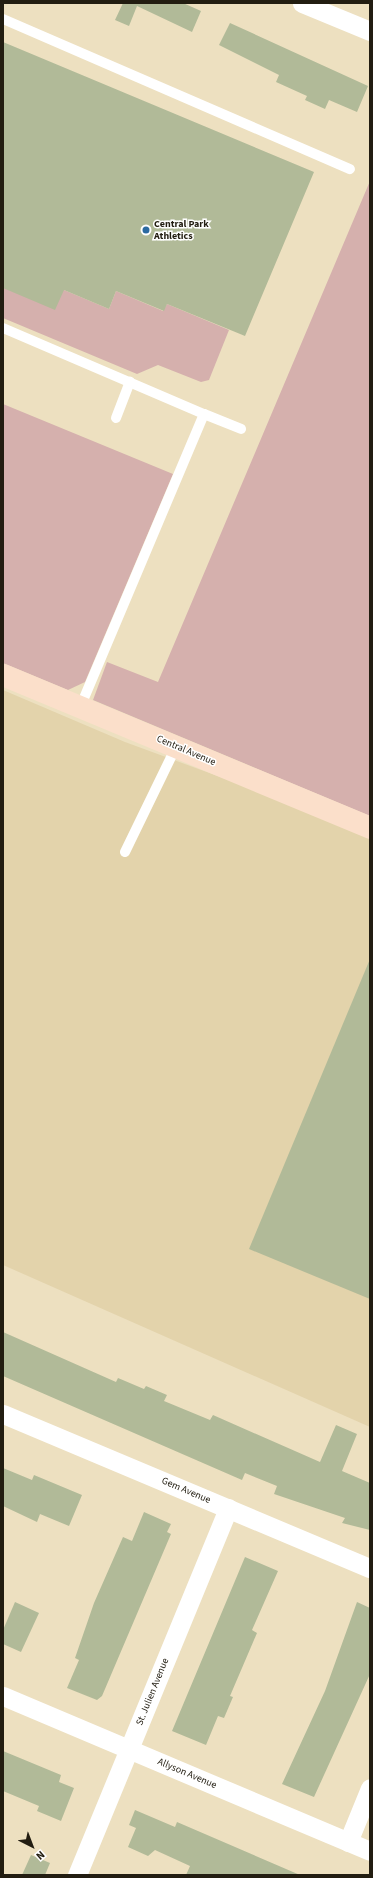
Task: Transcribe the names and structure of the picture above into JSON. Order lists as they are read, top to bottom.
{
  "streets": {
    "street": [
      "Central Avenue",
      "Gem Avenue",
      "St. Julien Avenue",
      "Allyson Avenue"
    ]
  },
  "crossings": [
    ["Gem Avenue", "St. Julien Avenue"],
    ["St. Julien Avenue", "Allyson Avenue"]
  ],
  "places": ["Central Park Athletics"],
  "north": "bottom right"
}
